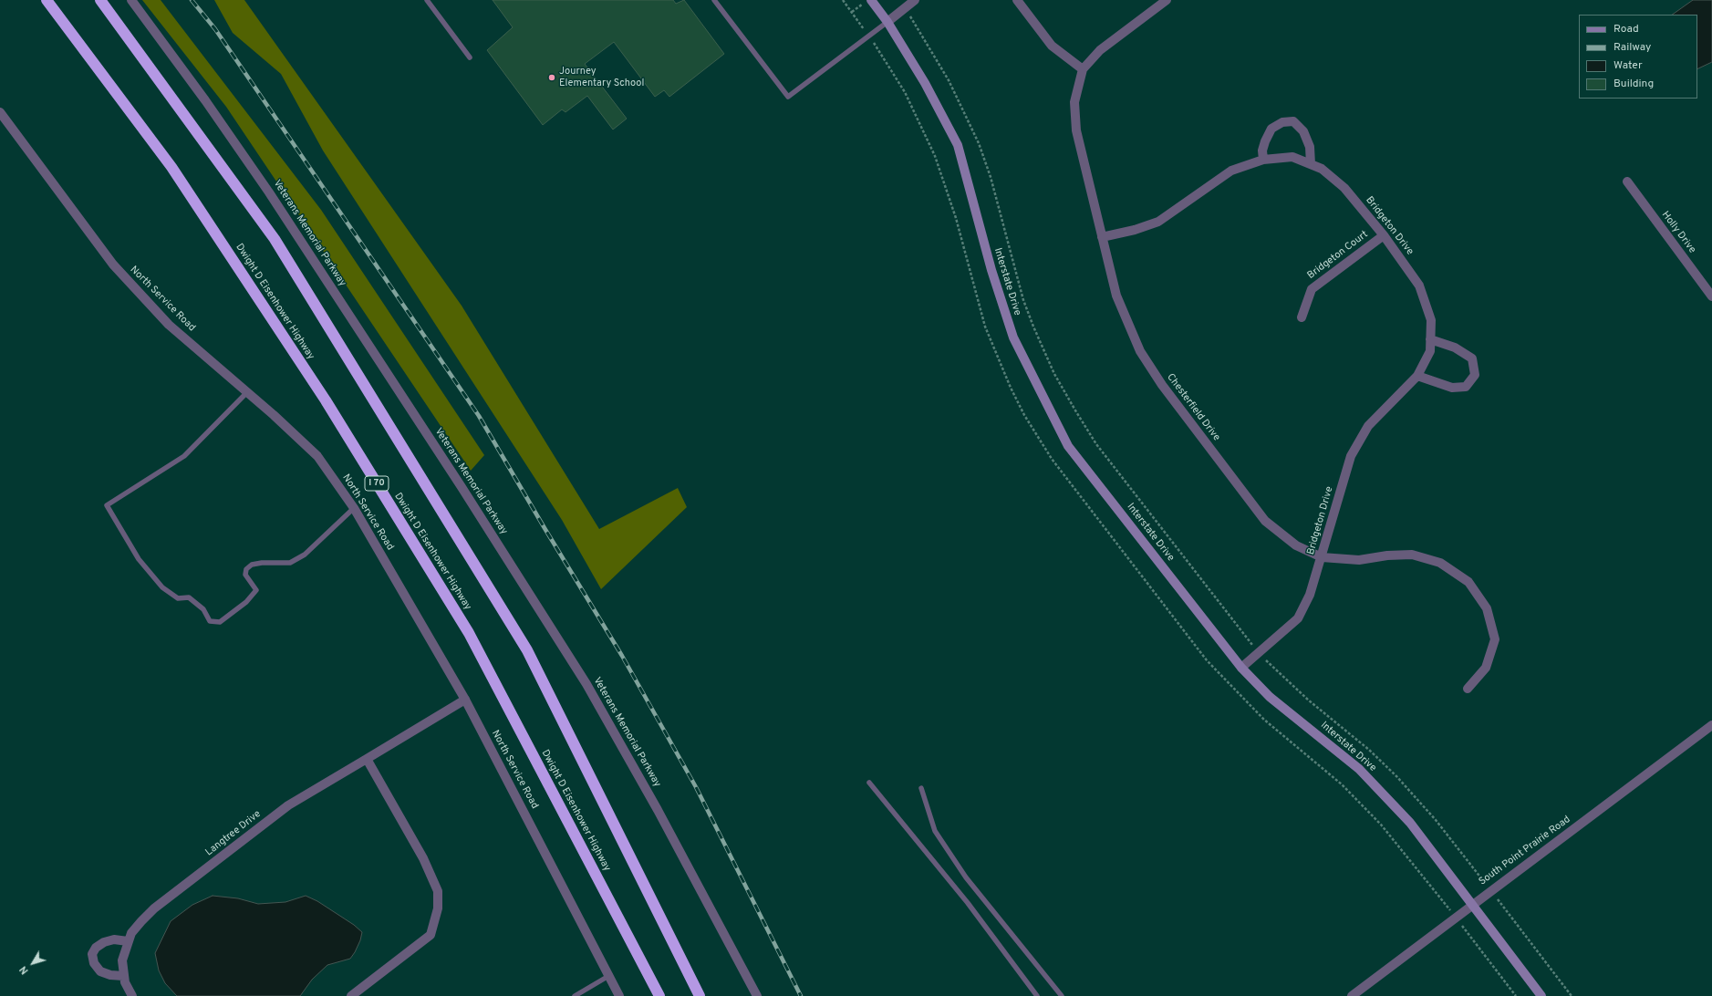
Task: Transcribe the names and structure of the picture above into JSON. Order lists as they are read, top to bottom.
{
  "streets": {
    "highway": ["Dwight D Eisenhower Highway", "I 70"],
    "main road": ["Interstate Drive"],
    "street": [
      "Bridgeton Drive",
      "Holly Drive",
      "Veterans Memorial Parkway",
      "Bridgeton Court",
      "North Service Road",
      "Chesterfield Drive",
      "Langtree Drive",
      "South Point Prairie Road"
    ]
  },
  "crossings": [
    ["Bridgeton Drive", "Bridgeton Court"],
    ["Bridgeton Drive", "Interstate Drive"],
    ["Bridgeton Drive", "Chesterfield Drive"],
    ["Interstate Drive", "South Point Prairie Road"],
    ["North Service Road", "Langtree Drive"]
  ],
  "places": ["Journey Elementary School"],
  "legend": [
    "Road",
    "Railway",
    "Water",
    "Building"
  ],
  "north": "bottom left"
}
